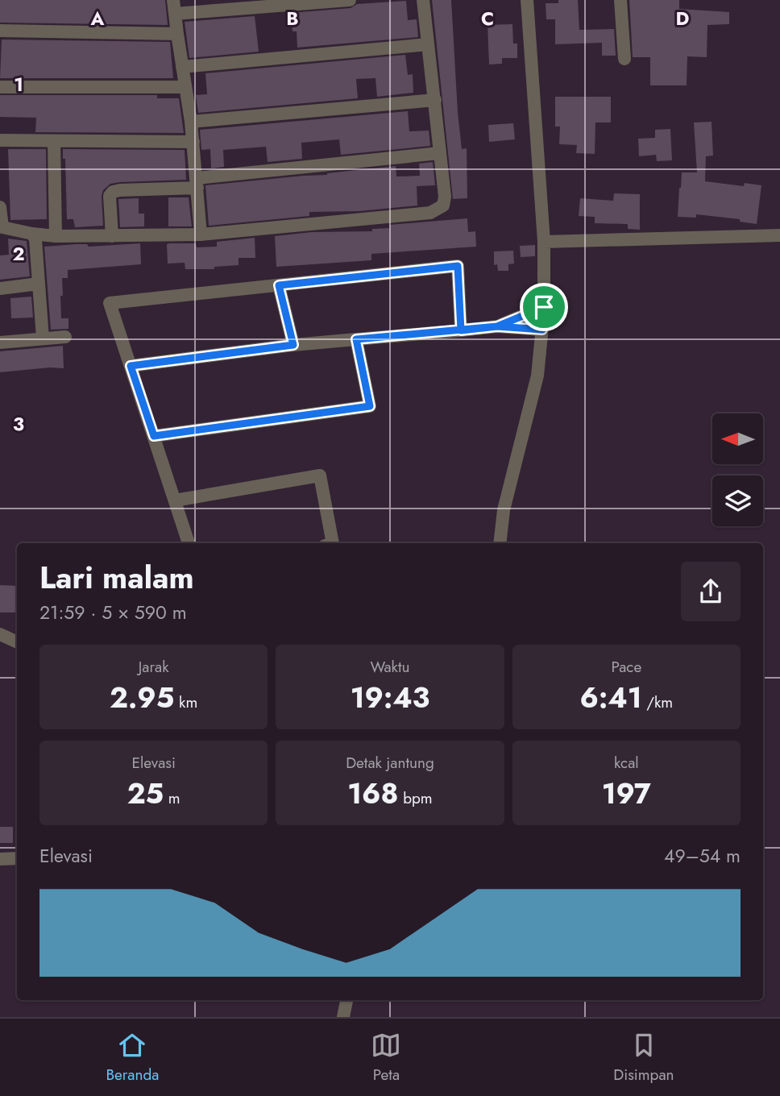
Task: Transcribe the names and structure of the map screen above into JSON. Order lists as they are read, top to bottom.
{
  "north": "left",
  "page": {
    "heading": ["Lari malam", "21:59 · 5 × 590 m"],
    "stats": [
      ["Jarak", "2.95 km"],
      ["Waktu", "19:43"],
      ["Pace", "6:41 /km"],
      ["Elevasi", "25 m"],
      ["Detak jantung", "168 bpm"],
      ["kcal", "197"]
    ],
    "chart": ["Elevasi", "49–54 m"],
    "tabs": ["Beranda", "Peta", "Disimpan"]
  },
  "grid": {
    "columns": [
      "A",
      "B",
      "C",
      "D"
    ],
    "rows": ["1", "2", "3"]
  }
}
